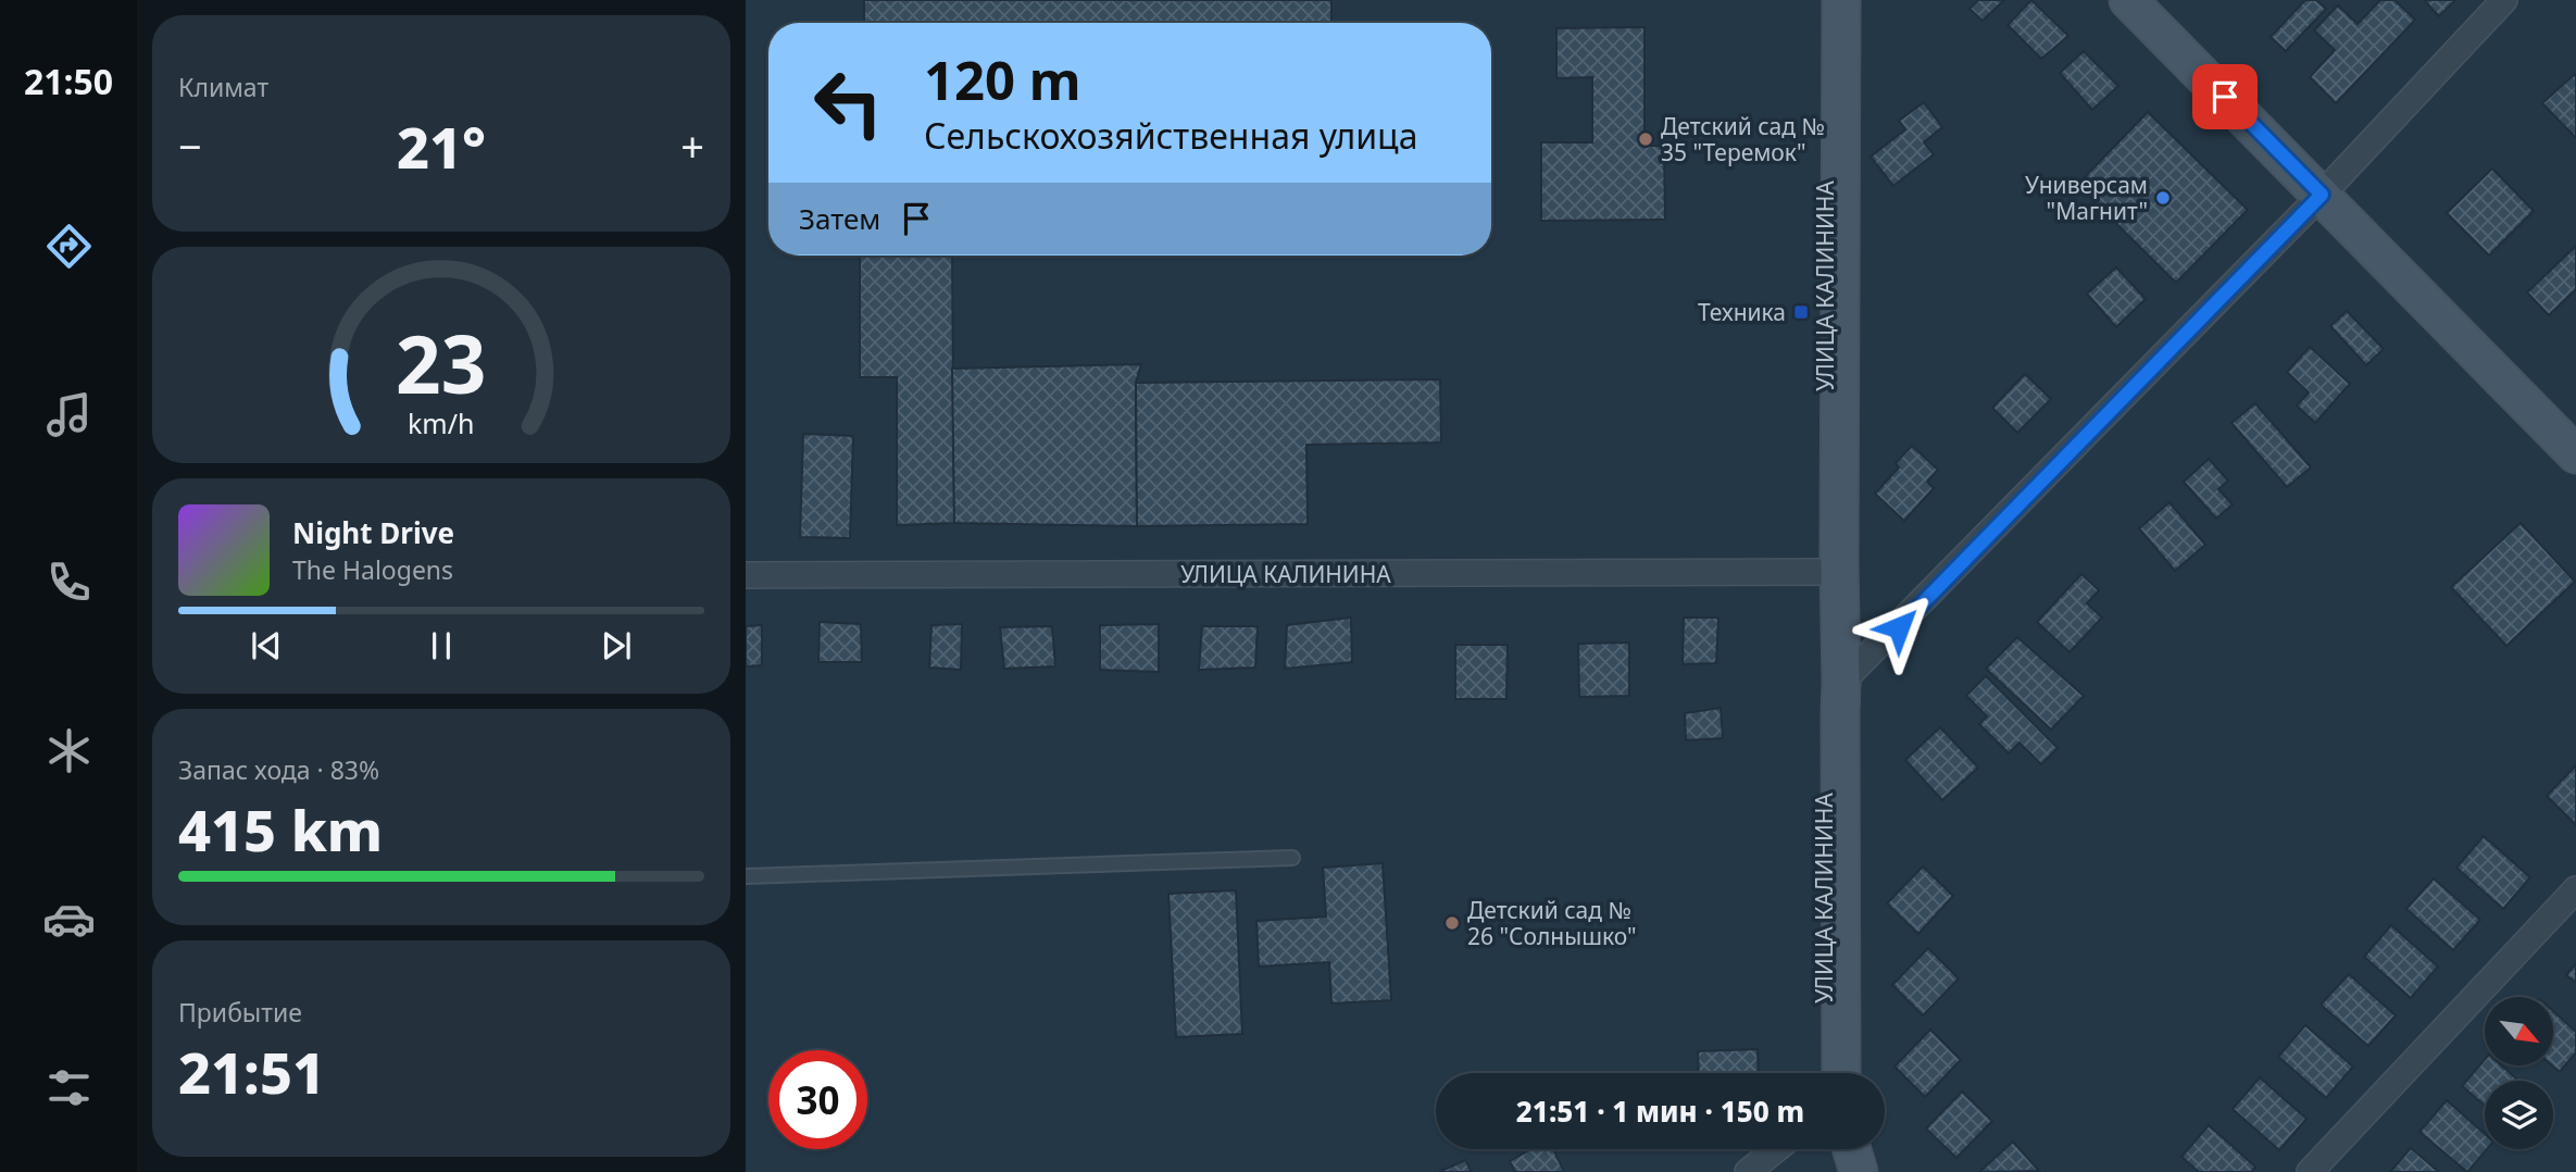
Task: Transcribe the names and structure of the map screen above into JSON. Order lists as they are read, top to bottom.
{
  "streets": {
    "main road": ["УЛИЦА КАЛИНИНА"]
  },
  "places": {
    "other": ["Детский сад № 35 \"Теремок\"", "Универсам \"Магнит\"", "Детский сад № 26 \"Солнышко\""],
    "transit": ["Техника"]
  },
  "north": "bottom right",
  "page": {
    "tabs": "21:50",
    "tile": [
      "Климат",
      ["Запас хода · 83%", "415 km"],
      ["Прибытие", "21:51"]
    ],
    "turn": ["120 m", "Сельскохозяйственная улица"],
    "heat": ["−", "21°", "+"],
    "then": "Затем",
    "song": ["Night Drive", "The Halogens"],
    "limit": "30",
    "trip": "21:51 · 1 мин · 150 m",
    "gauge": ["23", "km/h"]
  }
}
